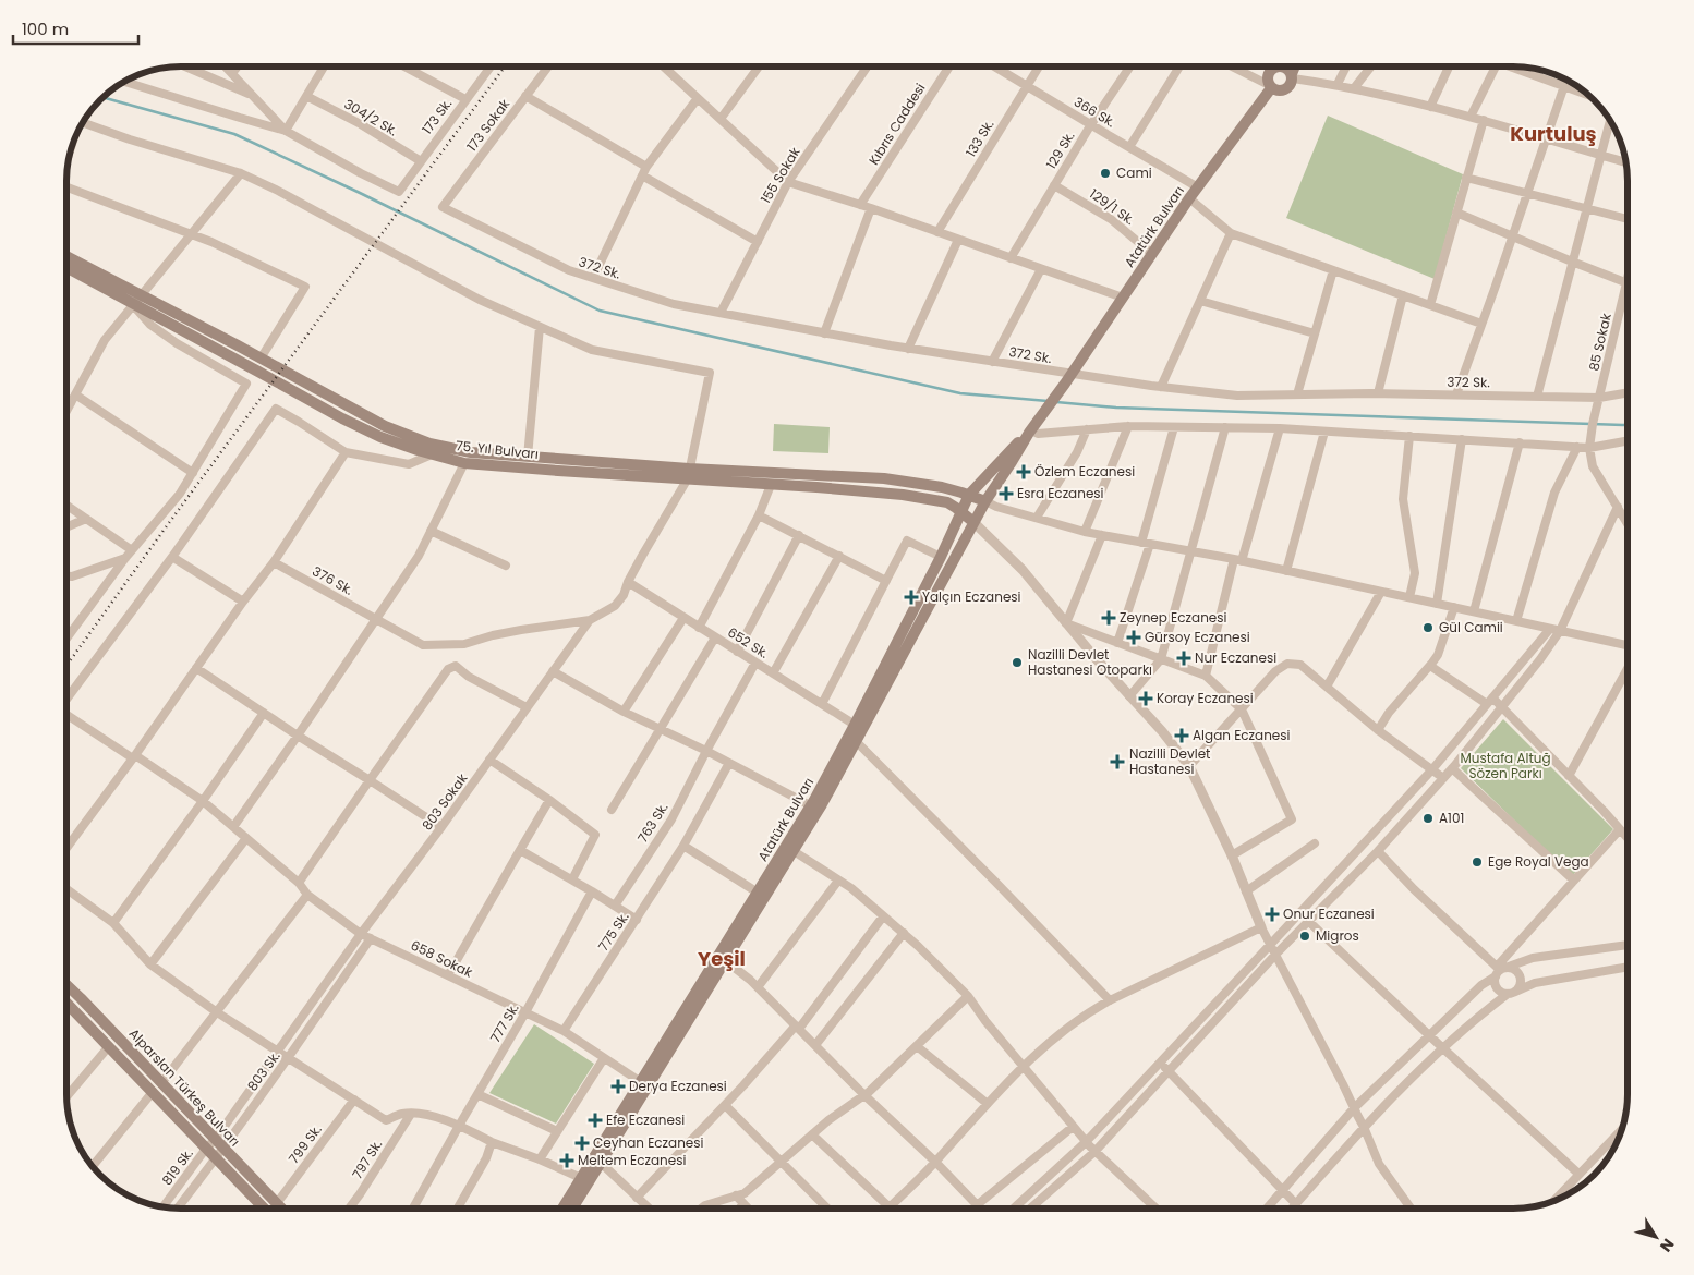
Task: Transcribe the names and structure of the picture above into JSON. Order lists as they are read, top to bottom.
{
  "streets": {
    "main road": ["Atatürk Bulvarı", "75. Yıl Bulvarı", "Alparslan Türkeş Bulvarı"],
    "street": [
      "366 Sk.",
      "173 Sk.",
      "304/2 Sk.",
      "Kıbrıs Caddesi",
      "173 Sokak",
      "133 Sk.",
      "129 Sk.",
      "155 Sokak",
      "129/1 Sk.",
      "372 Sk.",
      "85 Sokak",
      "376 Sk.",
      "652 Sk.",
      "803 Sokak",
      "763 Sk.",
      "775 Sk.",
      "658 Sokak",
      "777 Sk.",
      "803 Sk.",
      "799 Sk.",
      "797 Sk.",
      "819 Sk."
    ]
  },
  "crossings": [
    ["366 Sk.", "133 Sk."],
    ["366 Sk.", "129 Sk."],
    ["366 Sk.", "Atatürk Bulvarı"],
    ["173 Sk.", "304/2 Sk."],
    ["173 Sokak", "372 Sk."],
    ["129 Sk.", "129/1 Sk."],
    ["155 Sokak", "372 Sk."],
    ["129/1 Sk.", "Atatürk Bulvarı"],
    ["Atatürk Bulvarı", "372 Sk."],
    ["Atatürk Bulvarı", "75. Yıl Bulvarı"],
    ["Atatürk Bulvarı", "652 Sk."],
    ["Atatürk Bulvarı", "658 Sokak"],
    ["372 Sk.", "85 Sokak"],
    ["75. Yıl Bulvarı", "803 Sokak"],
    ["376 Sk.", "803 Sokak"],
    ["652 Sk.", "803 Sokak"],
    ["652 Sk.", "763 Sk."],
    ["803 Sokak", "658 Sokak"],
    ["803 Sokak", "Alparslan Türkeş Bulvarı"],
    ["803 Sokak", "819 Sk."],
    ["775 Sk.", "658 Sokak"],
    ["658 Sokak", "777 Sk."],
    ["658 Sokak", "803 Sk."],
    ["803 Sk.", "Alparslan Türkeş Bulvarı"],
    ["Alparslan Türkeş Bulvarı", "799 Sk."],
    ["Alparslan Türkeş Bulvarı", "819 Sk."]
  ],
  "districts": ["Kurtuluş", "Yeşil"],
  "parks": ["Mustafa Altuğ Sözen Parkı"],
  "places": {
    "other": [
      "Cami",
      "Gül Camii",
      "Nazilli Devlet Hastanesi Otoparkı",
      "A101",
      "Ege Royal Vega",
      "Migros"
    ],
    "health": [
      "Özlem Eczanesi",
      "Esra Eczanesi",
      "Yalçın Eczanesi",
      "Zeynep Eczanesi",
      "Gürsoy Eczanesi",
      "Nur Eczanesi",
      "Koray Eczanesi",
      "Algan Eczanesi",
      "Nazilli Devlet Hastanesi",
      "Onur Eczanesi",
      "Derya Eczanesi",
      "Efe Eczanesi",
      "Ceyhan Eczanesi",
      "Meltem Eczanesi"
    ]
  },
  "scale_bar": "100 m",
  "north": "bottom right"
}
